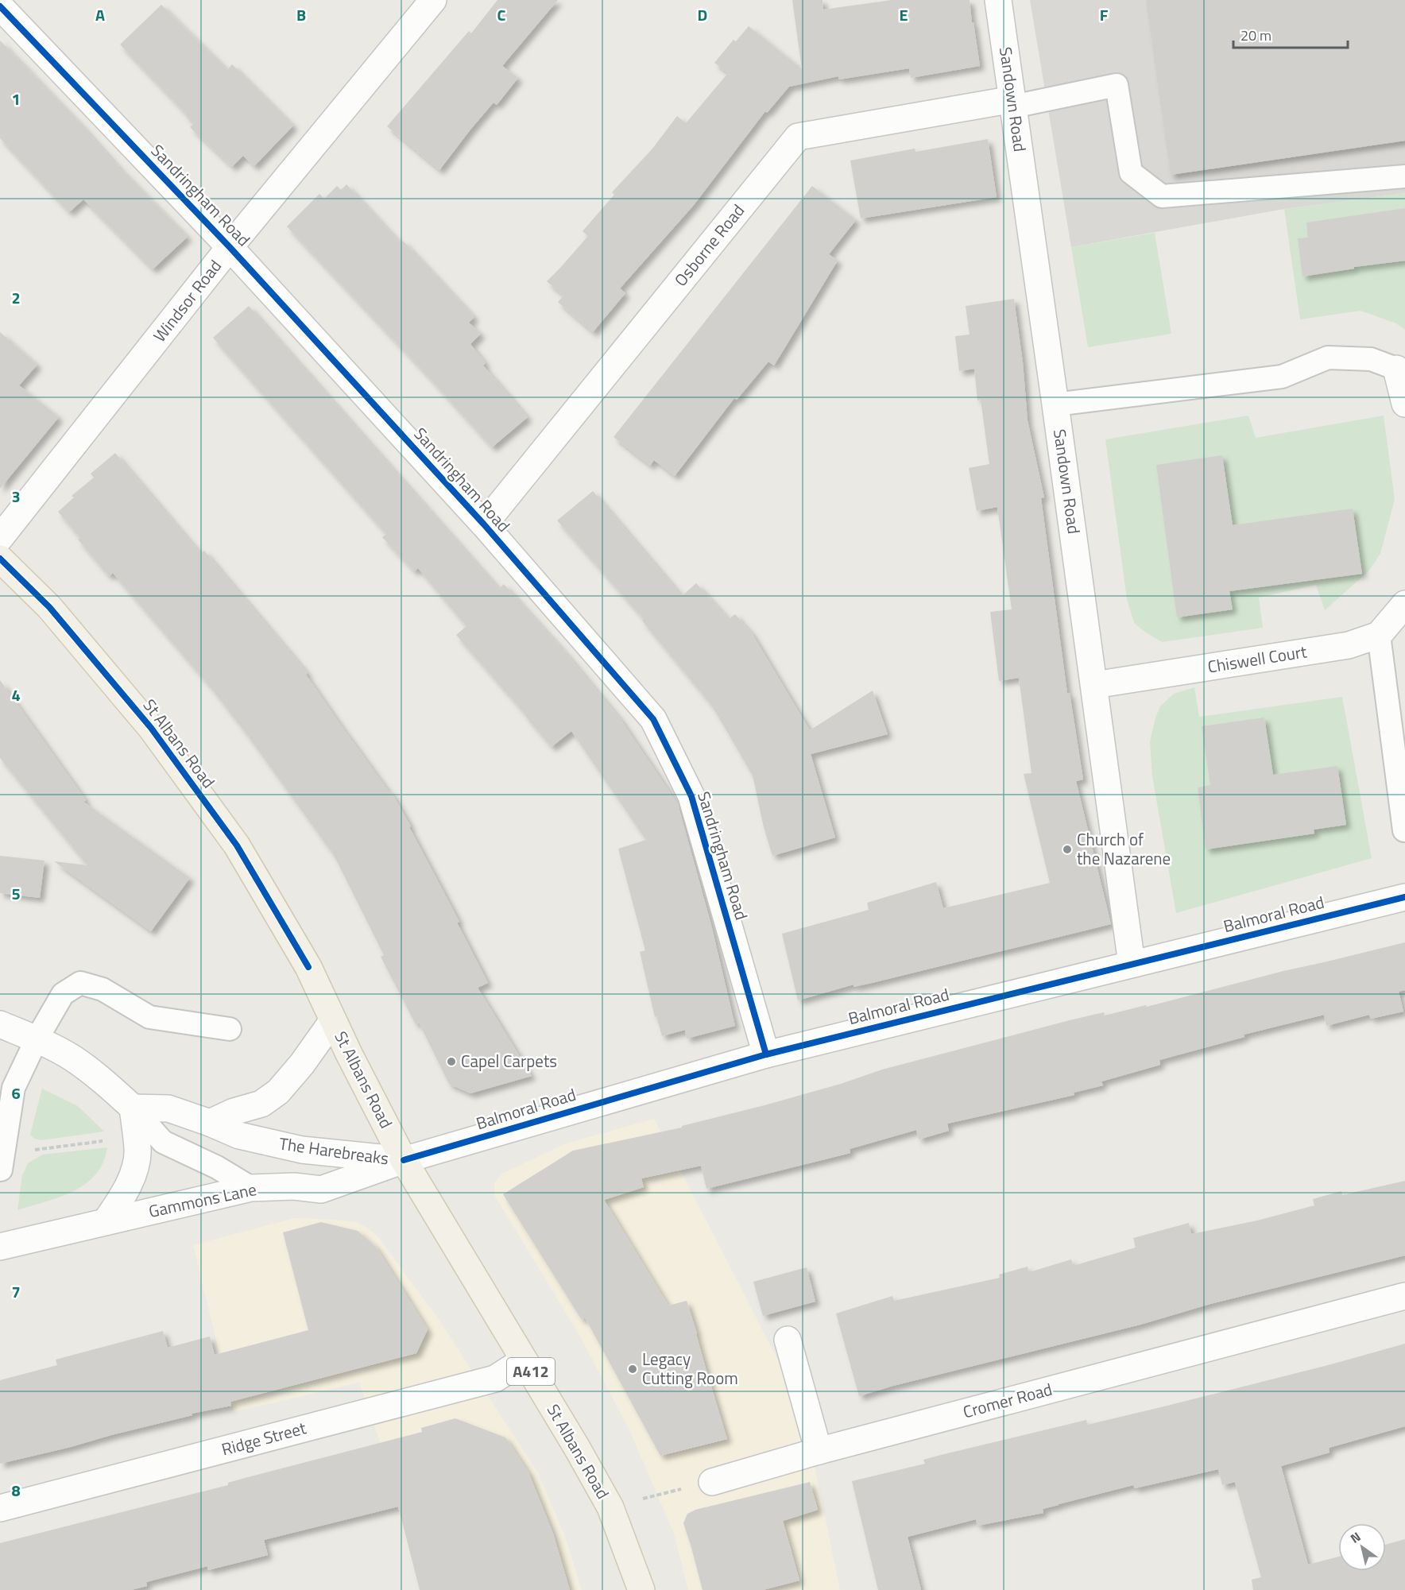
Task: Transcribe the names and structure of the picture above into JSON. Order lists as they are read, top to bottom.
{
  "streets": {
    "main road": ["St Albans Road", "A412"],
    "street": [
      "Sandown Road",
      "Sandringham Road",
      "Osborne Road",
      "Windsor Road",
      "Chiswell Court",
      "Balmoral Road",
      "The Harebreaks",
      "Gammons Lane",
      "Cromer Road",
      "Ridge Street"
    ]
  },
  "crossings": [
    ["Sandown Road", "Osborne Road"],
    ["Sandown Road", "Chiswell Court"],
    ["Sandown Road", "Balmoral Road"],
    ["Sandringham Road", "Osborne Road"],
    ["Sandringham Road", "Windsor Road"],
    ["Sandringham Road", "Balmoral Road"],
    ["St Albans Road", "Balmoral Road"],
    ["St Albans Road", "The Harebreaks"],
    ["St Albans Road", "Gammons Lane"],
    ["St Albans Road", "Ridge Street"],
    ["Balmoral Road", "The Harebreaks"],
    ["Balmoral Road", "Gammons Lane"],
    ["The Harebreaks", "Gammons Lane"]
  ],
  "places": ["Church of the Nazarene", "Capel Carpets", "Legacy Cutting Room"],
  "scale_bar": "20 m",
  "north": "top left",
  "grid": {
    "columns": [
      "A",
      "B",
      "C",
      "D",
      "E",
      "F"
    ],
    "rows": [
      "1",
      "2",
      "3",
      "4",
      "5",
      "6",
      "7",
      "8"
    ]
  }
}
